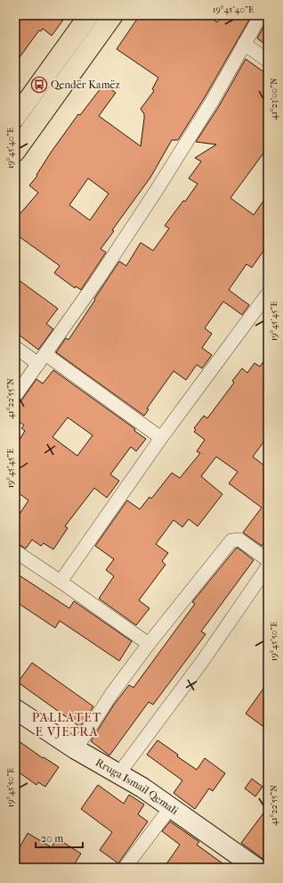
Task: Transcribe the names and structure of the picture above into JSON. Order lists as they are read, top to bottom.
{
  "streets": {
    "street": ["Rruga Ismail Qemali"]
  },
  "districts": ["PALLATET E VJETRA"],
  "places": {
    "bus stop": ["Qendër Kamëz"]
  },
  "scale_bar": "20 m",
  "coordinates": [
    "19°45'40\"E",
    "41°23'00\"N",
    "19°45'45\"E",
    "41°22'55\"N",
    "19°45'50\"E"
  ]
}
